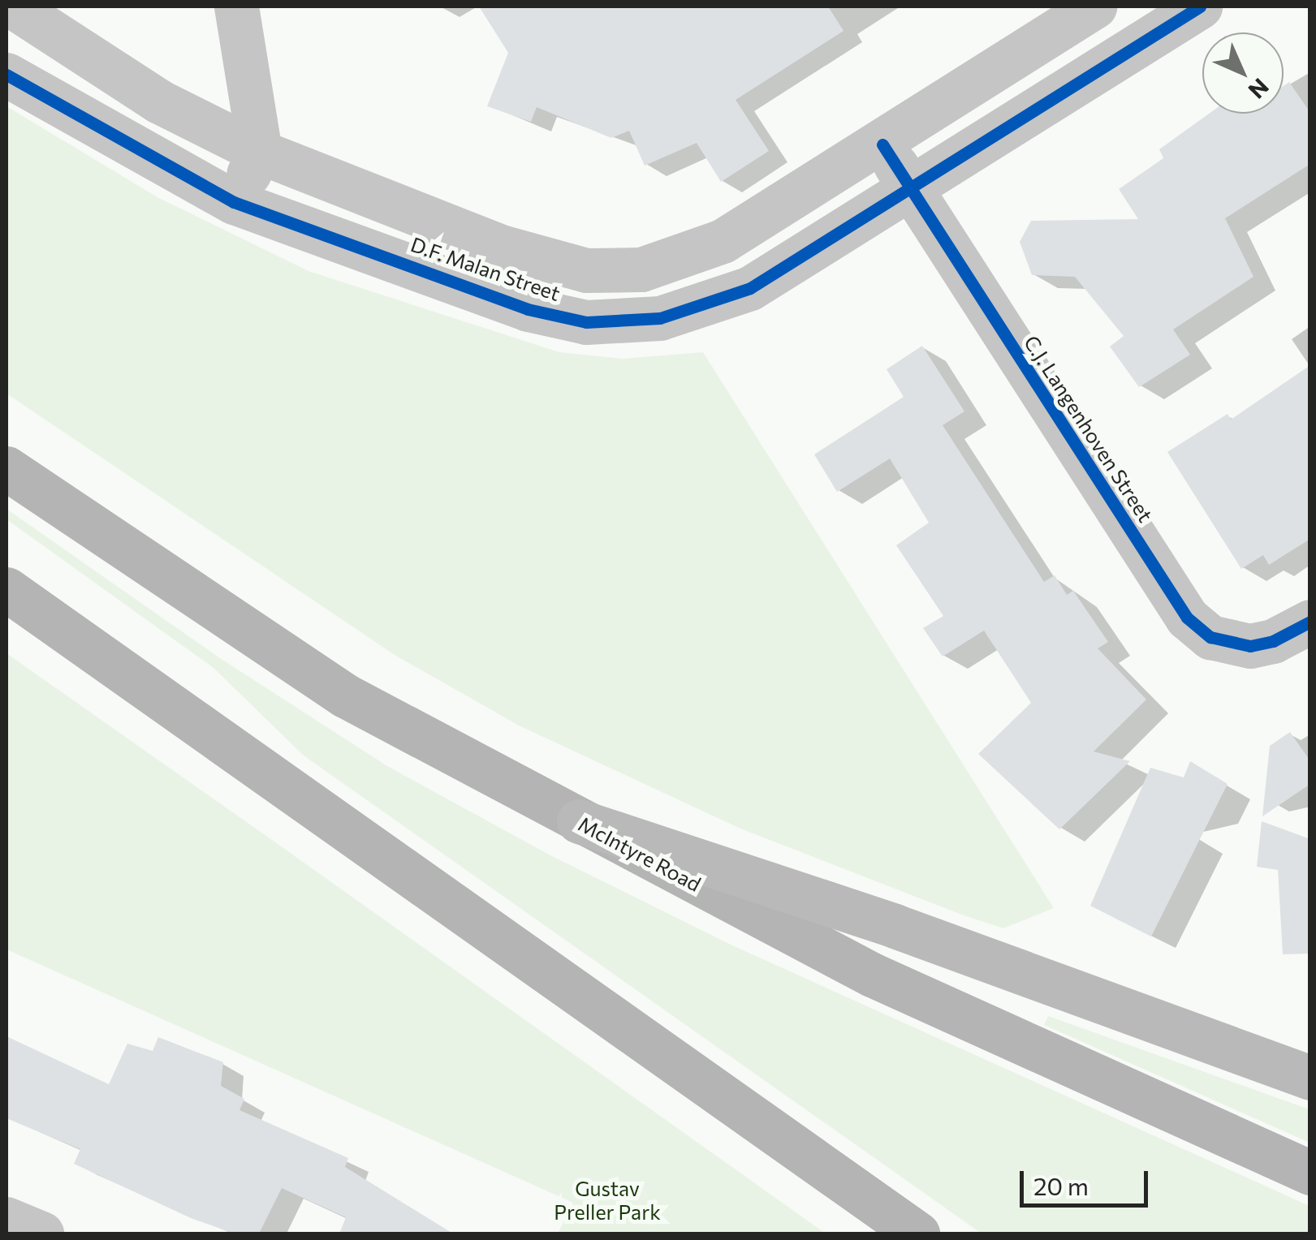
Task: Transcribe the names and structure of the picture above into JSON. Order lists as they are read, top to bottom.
{
  "streets": {
    "main road": ["McIntyre Road"],
    "street": ["D.F. Malan Street", "C.J. Langenhoven Street"]
  },
  "crossings": [
    ["D.F. Malan Street", "C.J. Langenhoven Street"]
  ],
  "parks": ["Gustav Preller Park"],
  "scale_bar": "20 m",
  "north": "bottom right"
}
